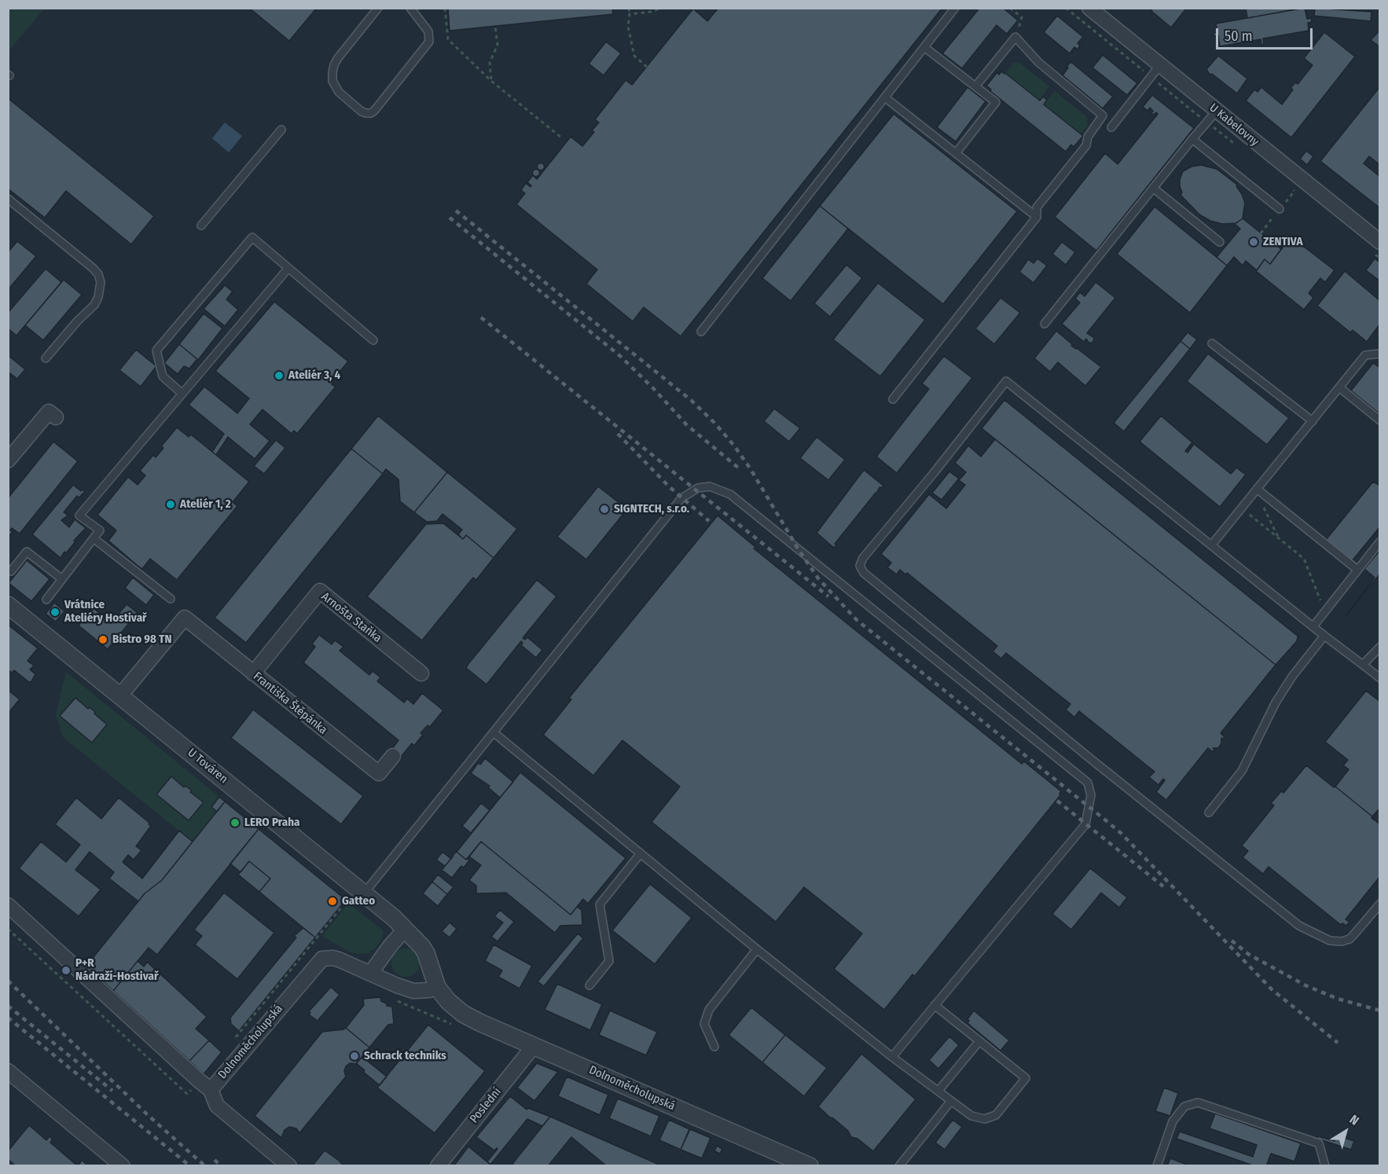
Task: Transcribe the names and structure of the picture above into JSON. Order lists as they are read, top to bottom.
{
  "streets": {
    "street": [
      "U Kabelovny",
      "Arnošta Staňka",
      "Františka Štěpánka",
      "U Továren",
      "Dolnoměcholupská",
      "Poslední"
    ]
  },
  "crossings": [
    ["Arnošta Staňka", "Františka Štěpánka"],
    ["Františka Štěpánka", "U Továren"],
    ["U Továren", "Dolnoměcholupská"],
    ["Dolnoměcholupská", "Poslední"]
  ],
  "places": [
    "ZENTIVA",
    "Ateliér 3, 4",
    "Ateliér 1, 2",
    "SIGNTECH, s.r.o.",
    "Vrátnice Ateliéry Hostivař",
    "Bistro 98 TN",
    "LERO Praha",
    "Gatteo",
    "P+R Nádraží-Hostivař",
    "Schrack techniks"
  ],
  "scale_bar": "50 m",
  "north": "top right"
}
